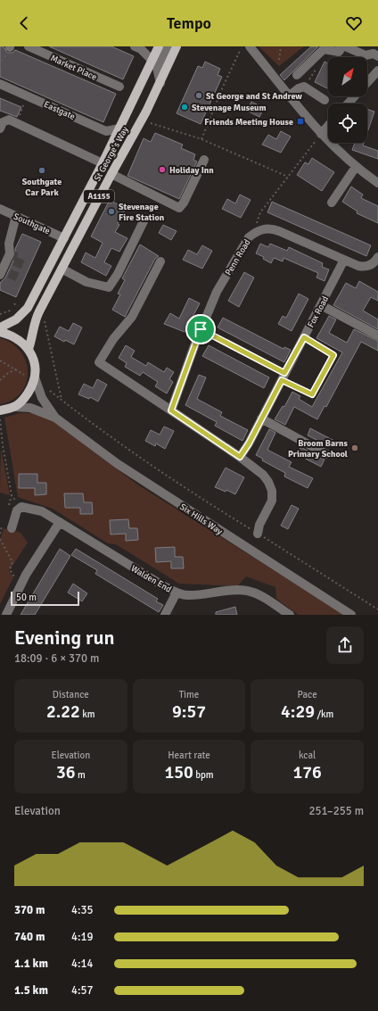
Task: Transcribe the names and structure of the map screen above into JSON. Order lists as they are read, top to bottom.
{
  "streets": {
    "main road": ["St George's Way", "A1155"],
    "street": [
      "Market Place",
      "Eastgate",
      "Southgate",
      "Penn Road",
      "Fox Road",
      "Six Hills Way",
      "Walden End"
    ]
  },
  "crossings": [
    ["Eastgate", "St George's Way"],
    ["St George's Way", "Southgate"]
  ],
  "places": {
    "other": [
      "St George and St Andrew",
      "Stevenage Museum",
      "Holiday Inn",
      "Southgate Car Park",
      "Stevenage Fire Station",
      "Broom Barns Primary School"
    ],
    "transit": ["Friends Meeting House"]
  },
  "scale_bar": "50 m",
  "north": "top right",
  "page": {
    "header": "Tempo",
    "scale": "50 m",
    "heading": ["Evening run", "18:09 · 6 × 370 m"],
    "stats": [
      ["Distance", "2.22 km"],
      ["Time", "9:57"],
      ["Pace", "4:29 /km"],
      ["Elevation", "36 m"],
      ["Heart rate", "150 bpm"],
      ["kcal", "176"]
    ],
    "chart": ["Elevation", "251–255 m"],
    "list": [
      {
        "name": "370 m",
        "note": "4:35"
      },
      {
        "name": "740 m",
        "note": "4:19"
      },
      {
        "name": "1.1 km",
        "note": "4:14"
      },
      {
        "name": "1.5 km",
        "note": "4:57"
      }
    ]
  }
}
